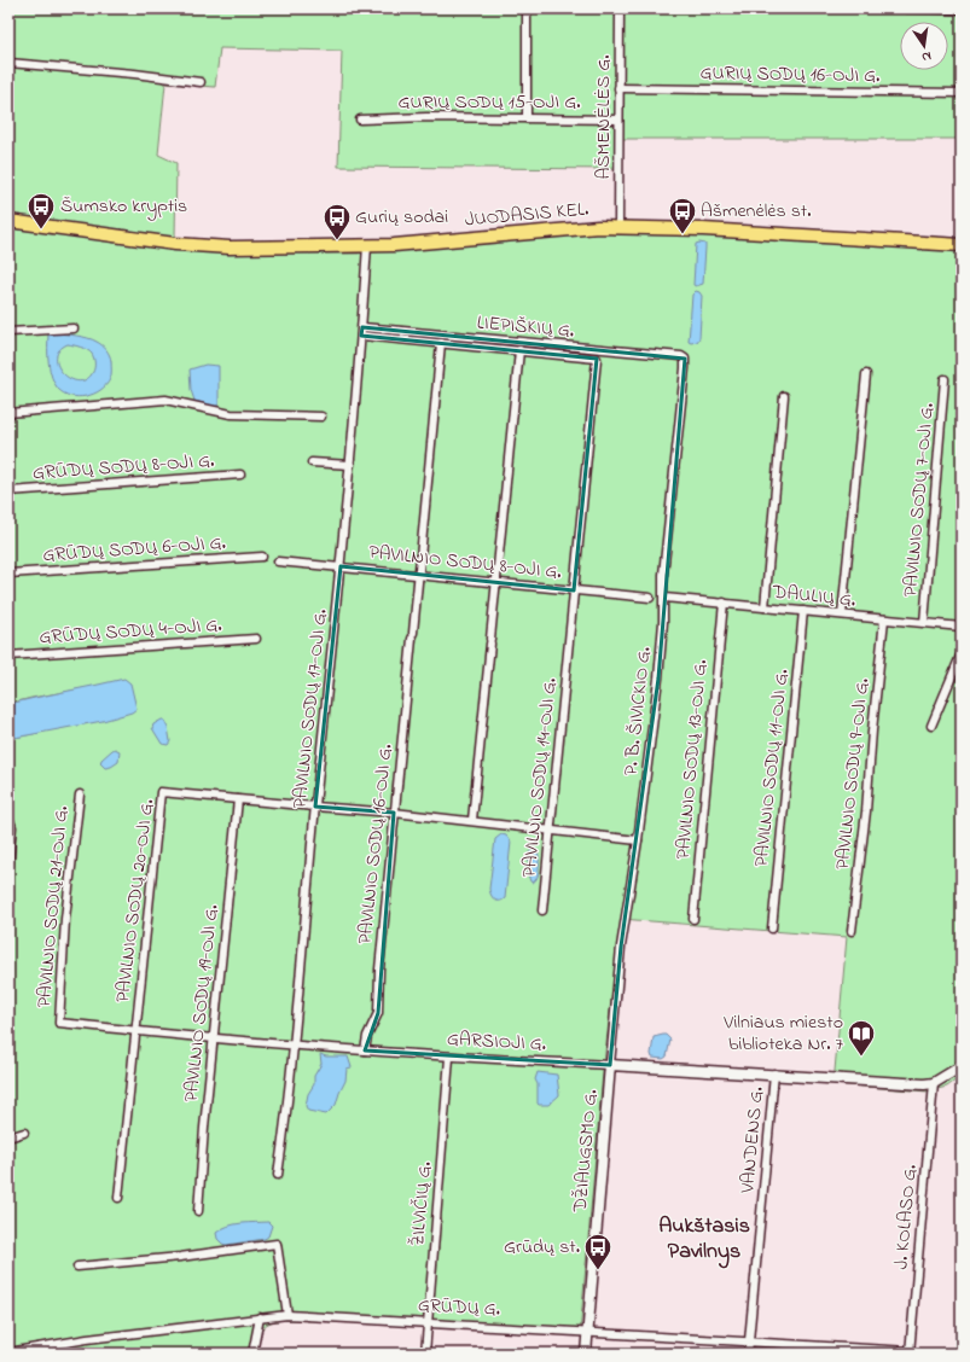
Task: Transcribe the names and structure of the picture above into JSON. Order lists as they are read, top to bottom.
{
  "streets": {
    "main road": ["JUODASIS KEL."],
    "street": [
      "GURIŲ SODŲ 16-OJI G.",
      "GURIŲ SODŲ 15-OJI G.",
      "AŠMENĖLĖS G.",
      "LIEPIŠKIŲ G.",
      "GRŪDŲ SODŲ 8-OJI G.",
      "PAVILNIO SODŲ 7-OJI G.",
      "GRŪDŲ SODŲ 6-OJI G.",
      "PAVILNIO SODŲ 8-OJI G.",
      "DAULIŲ G.",
      "GRŪDŲ SODŲ 4-OJI G.",
      "PAVILNIO SODŲ 17-OJI G.",
      "P. B. ŠIVICKIO G.",
      "PAVILNIO SODŲ 13-OJI G.",
      "PAVILNIO SODŲ 11-OJI G.",
      "PAVILNIO SODŲ 9-OJI G.",
      "PAVILNIO SODŲ 14-OJI G.",
      "PAVILNIO SODŲ 16-OJI G.",
      "PAVILNIO SODŲ 20-OJI G.",
      "PAVILNIO SODŲ 21-OJI G.",
      "PAVILNIO SODŲ 19-OJI G.",
      "GARSIOJI G.",
      "VANDENS G.",
      "DŽIAUGSMO G.",
      "ŽILVIČIŲ G.",
      "J. KOLASO G.",
      "GRŪDŲ G."
    ]
  },
  "crossings": [
    ["GURIŲ SODŲ 16-OJI G.", "AŠMENĖLĖS G."],
    ["GURIŲ SODŲ 15-OJI G.", "AŠMENĖLĖS G."],
    ["AŠMENĖLĖS G.", "JUODASIS KEL."],
    ["JUODASIS KEL.", "PAVILNIO SODŲ 17-OJI G."],
    ["LIEPIŠKIŲ G.", "PAVILNIO SODŲ 17-OJI G."],
    ["LIEPIŠKIŲ G.", "P. B. ŠIVICKIO G."],
    ["PAVILNIO SODŲ 7-OJI G.", "DAULIŲ G."],
    ["PAVILNIO SODŲ 8-OJI G.", "PAVILNIO SODŲ 17-OJI G."],
    ["PAVILNIO SODŲ 8-OJI G.", "PAVILNIO SODŲ 14-OJI G."],
    ["PAVILNIO SODŲ 8-OJI G.", "PAVILNIO SODŲ 16-OJI G."],
    ["DAULIŲ G.", "P. B. ŠIVICKIO G."],
    ["DAULIŲ G.", "PAVILNIO SODŲ 13-OJI G."],
    ["DAULIŲ G.", "PAVILNIO SODŲ 11-OJI G."],
    ["DAULIŲ G.", "PAVILNIO SODŲ 9-OJI G."],
    ["PAVILNIO SODŲ 17-OJI G.", "PAVILNIO SODŲ 20-OJI G."],
    ["PAVILNIO SODŲ 17-OJI G.", "GARSIOJI G."],
    ["P. B. ŠIVICKIO G.", "PAVILNIO SODŲ 20-OJI G."],
    ["P. B. ŠIVICKIO G.", "GARSIOJI G."],
    ["P. B. ŠIVICKIO G.", "DŽIAUGSMO G."],
    ["PAVILNIO SODŲ 14-OJI G.", "PAVILNIO SODŲ 20-OJI G."],
    ["PAVILNIO SODŲ 16-OJI G.", "PAVILNIO SODŲ 20-OJI G."],
    ["PAVILNIO SODŲ 16-OJI G.", "GARSIOJI G."],
    ["PAVILNIO SODŲ 20-OJI G.", "PAVILNIO SODŲ 19-OJI G."],
    ["PAVILNIO SODŲ 20-OJI G.", "GARSIOJI G."],
    ["PAVILNIO SODŲ 21-OJI G.", "GARSIOJI G."],
    ["PAVILNIO SODŲ 19-OJI G.", "GARSIOJI G."],
    ["GARSIOJI G.", "VANDENS G."],
    ["GARSIOJI G.", "DŽIAUGSMO G."],
    ["GARSIOJI G.", "ŽILVIČIŲ G."],
    ["GARSIOJI G.", "J. KOLASO G."],
    ["VANDENS G.", "GRŪDŲ G."],
    ["DŽIAUGSMO G.", "GRŪDŲ G."],
    ["ŽILVIČIŲ G.", "GRŪDŲ G."],
    ["J. KOLASO G.", "GRŪDŲ G."]
  ],
  "districts": ["Aukštasis Pavilnys"],
  "places": {
    "bus stop": [
      "Šumsko kryptis",
      "Ašmenėlės st.",
      "Gurių sodai",
      "Grūdų st."
    ],
    "library": ["Vilniaus miesto biblioteka Nr. 7"]
  },
  "north": "bottom"
}
